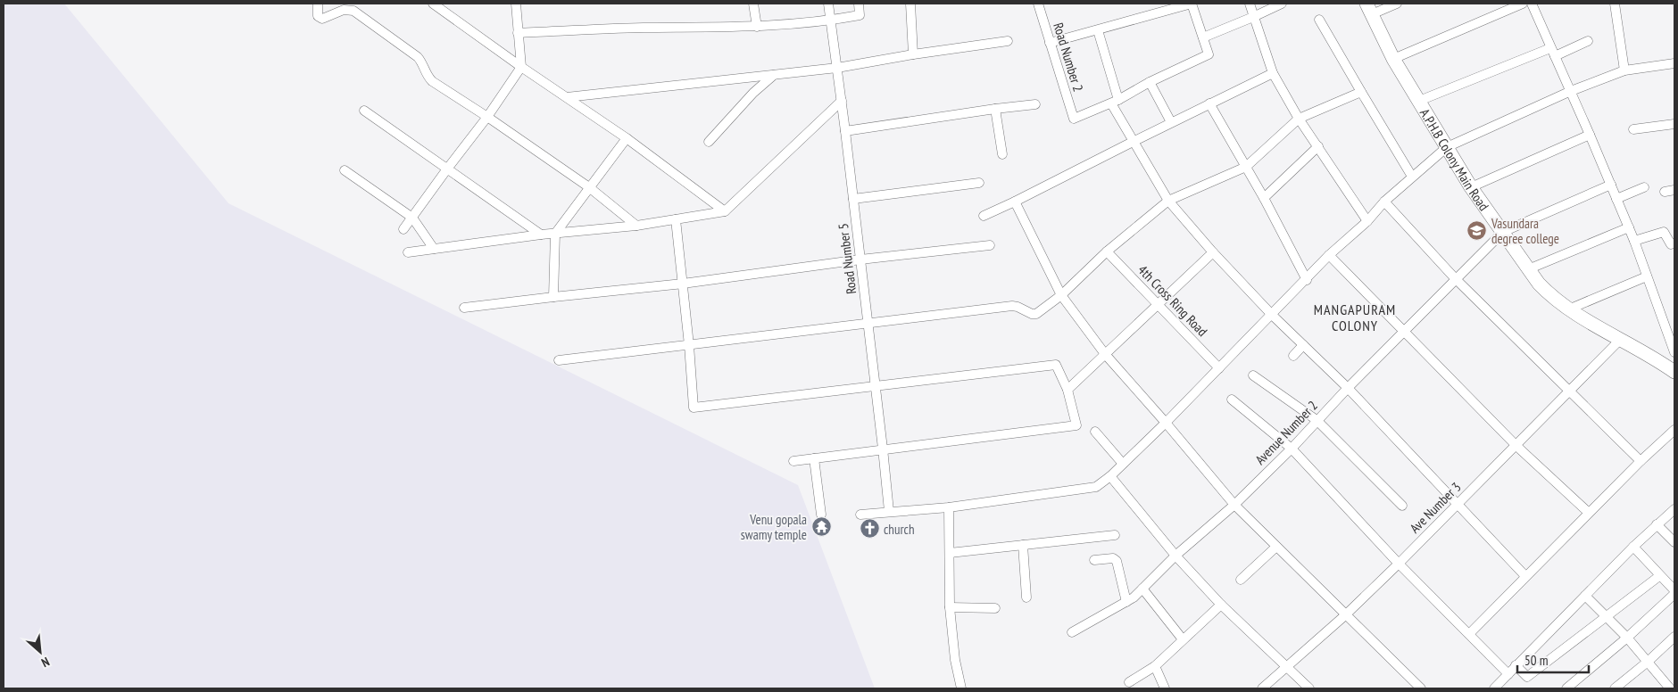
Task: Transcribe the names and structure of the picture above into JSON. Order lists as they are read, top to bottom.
{
  "streets": {
    "street": [
      "Road Number 2",
      "A.P.H.B Colony Main Road",
      "Road Number 5",
      "4th Cross Ring Road",
      "Avenue Number 2",
      "Ave Number 3"
    ]
  },
  "crossings": [
    ["A.P.H.B Colony Main Road", "Avenue Number 2"],
    ["A.P.H.B Colony Main Road", "Ave Number 3"]
  ],
  "districts": ["MANGAPURAM COLONY"],
  "places": {
    "school or university": ["Vasundara degree college"],
    "temple": ["Venu gopala swamy temple"],
    "church": ["church"]
  },
  "scale_bar": "50 m",
  "north": "bottom right"
}
